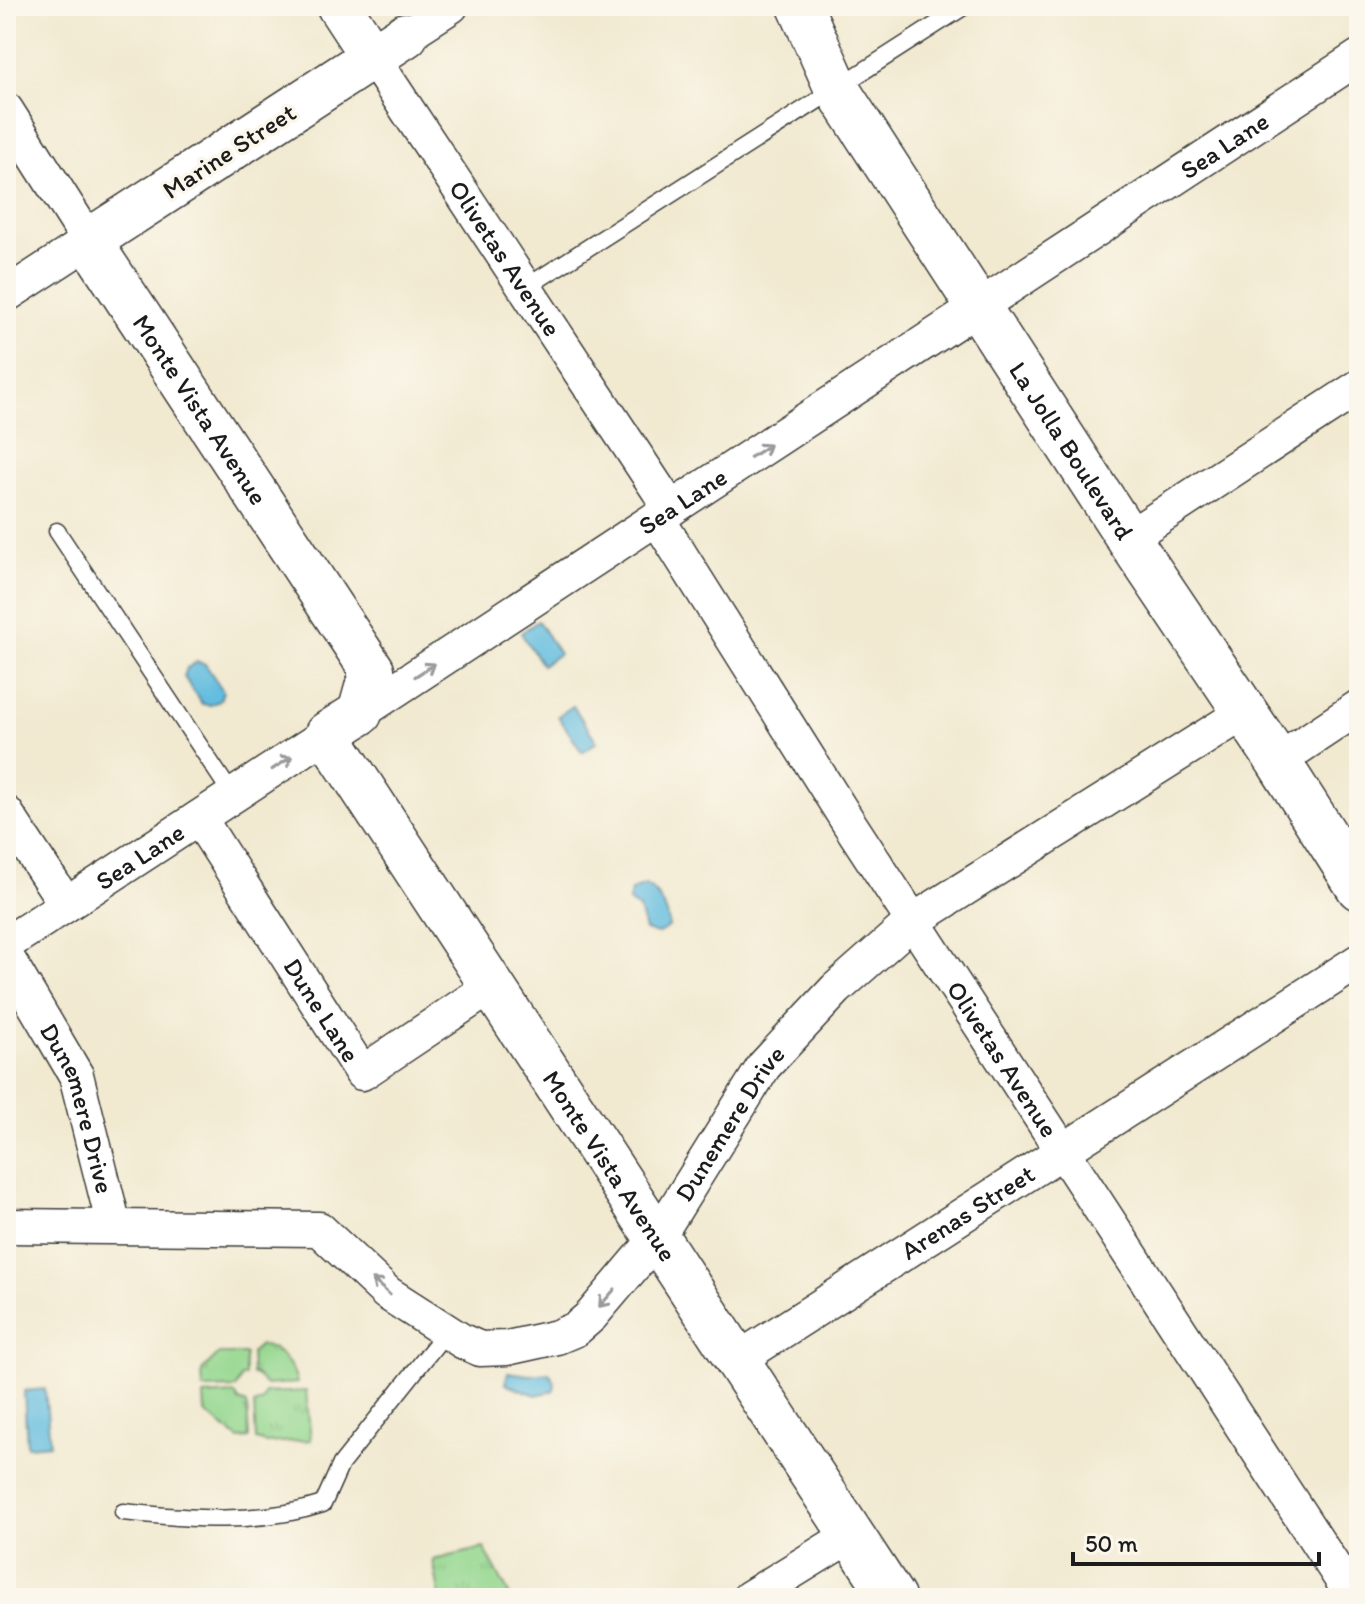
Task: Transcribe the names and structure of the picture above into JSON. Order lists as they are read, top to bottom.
{
  "streets": {
    "street": [
      "Sea Lane",
      "Marine Street",
      "Olivetas Avenue",
      "Monte Vista Avenue",
      "La Jolla Boulevard",
      "Dune Lane",
      "Dunemere Drive",
      "Arenas Street"
    ]
  },
  "crossings": [
    ["Sea Lane", "Olivetas Avenue"],
    ["Sea Lane", "Monte Vista Avenue"],
    ["Sea Lane", "La Jolla Boulevard"],
    ["Sea Lane", "Dune Lane"],
    ["Marine Street", "Olivetas Avenue"],
    ["Marine Street", "Monte Vista Avenue"],
    ["Olivetas Avenue", "Dunemere Drive"],
    ["Olivetas Avenue", "Arenas Street"],
    ["Monte Vista Avenue", "Dune Lane"],
    ["Monte Vista Avenue", "Dunemere Drive"],
    ["Monte Vista Avenue", "Arenas Street"],
    ["La Jolla Boulevard", "Dunemere Drive"]
  ],
  "one_way": ["Sea Lane"],
  "scale_bar": "50 m"
}
